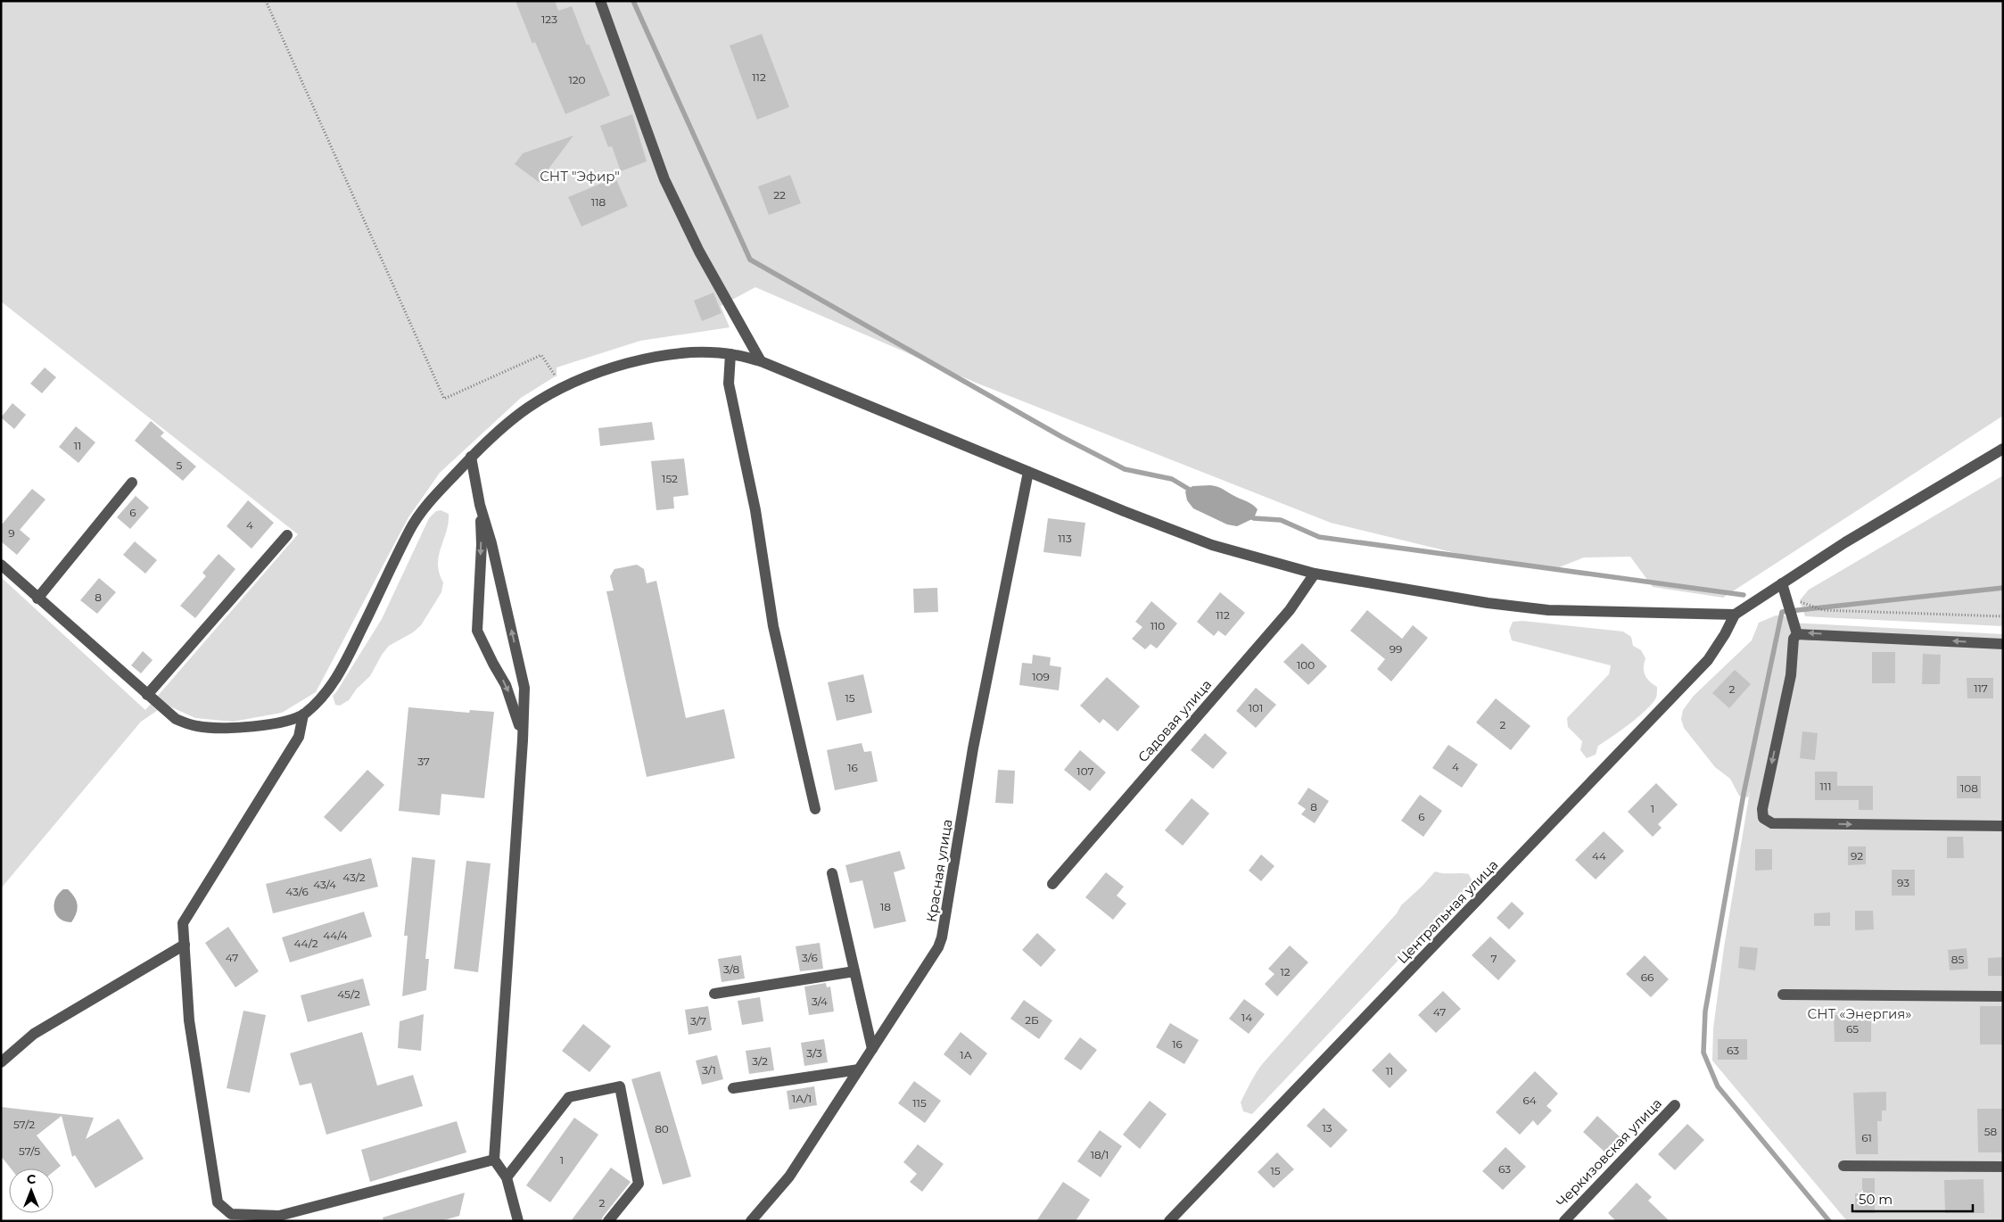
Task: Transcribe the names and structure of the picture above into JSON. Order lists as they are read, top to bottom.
{
  "streets": {
    "street": [
      "Садовая улица",
      "Красная улица",
      "Центральная улица",
      "Черкизовская улица"
    ]
  },
  "parks": ["СНТ \"Эфир\"", "СНТ «Энергия»"],
  "house_numbers": [
    "123",
    "112",
    "120",
    "22",
    "118",
    "11",
    "5",
    "152",
    "6",
    "4",
    "9",
    "113",
    "8",
    "112",
    "110",
    "99",
    "100",
    "109",
    "117",
    "2",
    "15",
    "101",
    "2",
    "37",
    "4",
    "16",
    "107",
    "111",
    "108",
    "8",
    "1",
    "6",
    "44",
    "92",
    "43/2",
    "93",
    "43/4",
    "43/6",
    "18",
    "44/4",
    "44/2",
    "47",
    "3/6",
    "7",
    "85",
    "3/8",
    "12",
    "66",
    "45/2",
    "3/4",
    "47",
    "14",
    "2Б",
    "3/7",
    "65",
    "16",
    "63",
    "3/3",
    "1А",
    "3/2",
    "3/1",
    "11",
    "1А/1",
    "64",
    "115",
    "57/2",
    "13",
    "80",
    "58",
    "61",
    "57/5",
    "18/1",
    "1",
    "63",
    "15",
    "2"
  ],
  "scale_bar": "50 m",
  "north": "top"
}
